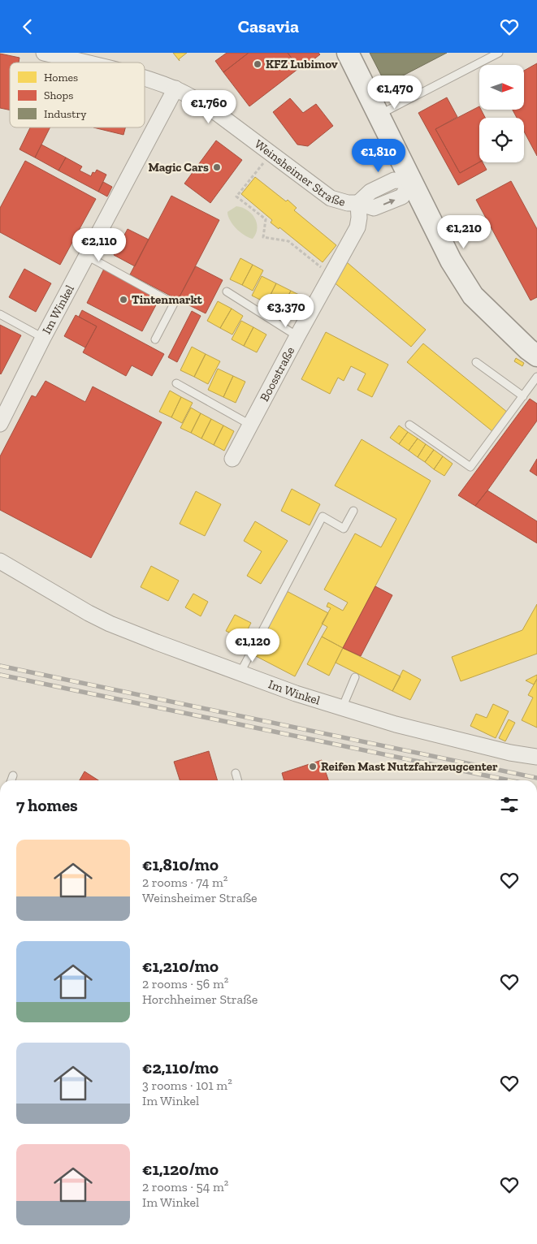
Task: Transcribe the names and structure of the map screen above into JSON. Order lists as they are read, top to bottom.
{
  "streets": {
    "street": ["Weinsheimer Straße", "Im Winkel", "Boosstraße"]
  },
  "crossings": [
    ["Weinsheimer Straße", "Im Winkel"],
    ["Weinsheimer Straße", "Boosstraße"]
  ],
  "places": [
    "KFZ Lubimov",
    "Magic Cars",
    "Tintenmarkt",
    "Reifen Mast Nutzfahrzeugcenter"
  ],
  "legend": ["Homes", "Shops", "Industry"],
  "north": "right",
  "page": {
    "header": "Casavia",
    "price": [
      "€1,470",
      "€1,760",
      "€1,810",
      "€1,210",
      "€2,110",
      "€3,370",
      "€1,120"
    ],
    "heading": "7 homes",
    "list": [
      {
        "name": "€1,810/mo",
        "note": "2 rooms · 74 m² · Weinsheimer Straße"
      },
      {
        "name": "€1,210/mo",
        "note": "2 rooms · 56 m² · Horchheimer Straße"
      },
      {
        "name": "€2,110/mo",
        "note": "3 rooms · 101 m² · Im Winkel"
      },
      {
        "name": "€1,120/mo",
        "note": "2 rooms · 54 m² · Im Winkel"
      }
    ]
  }
}
